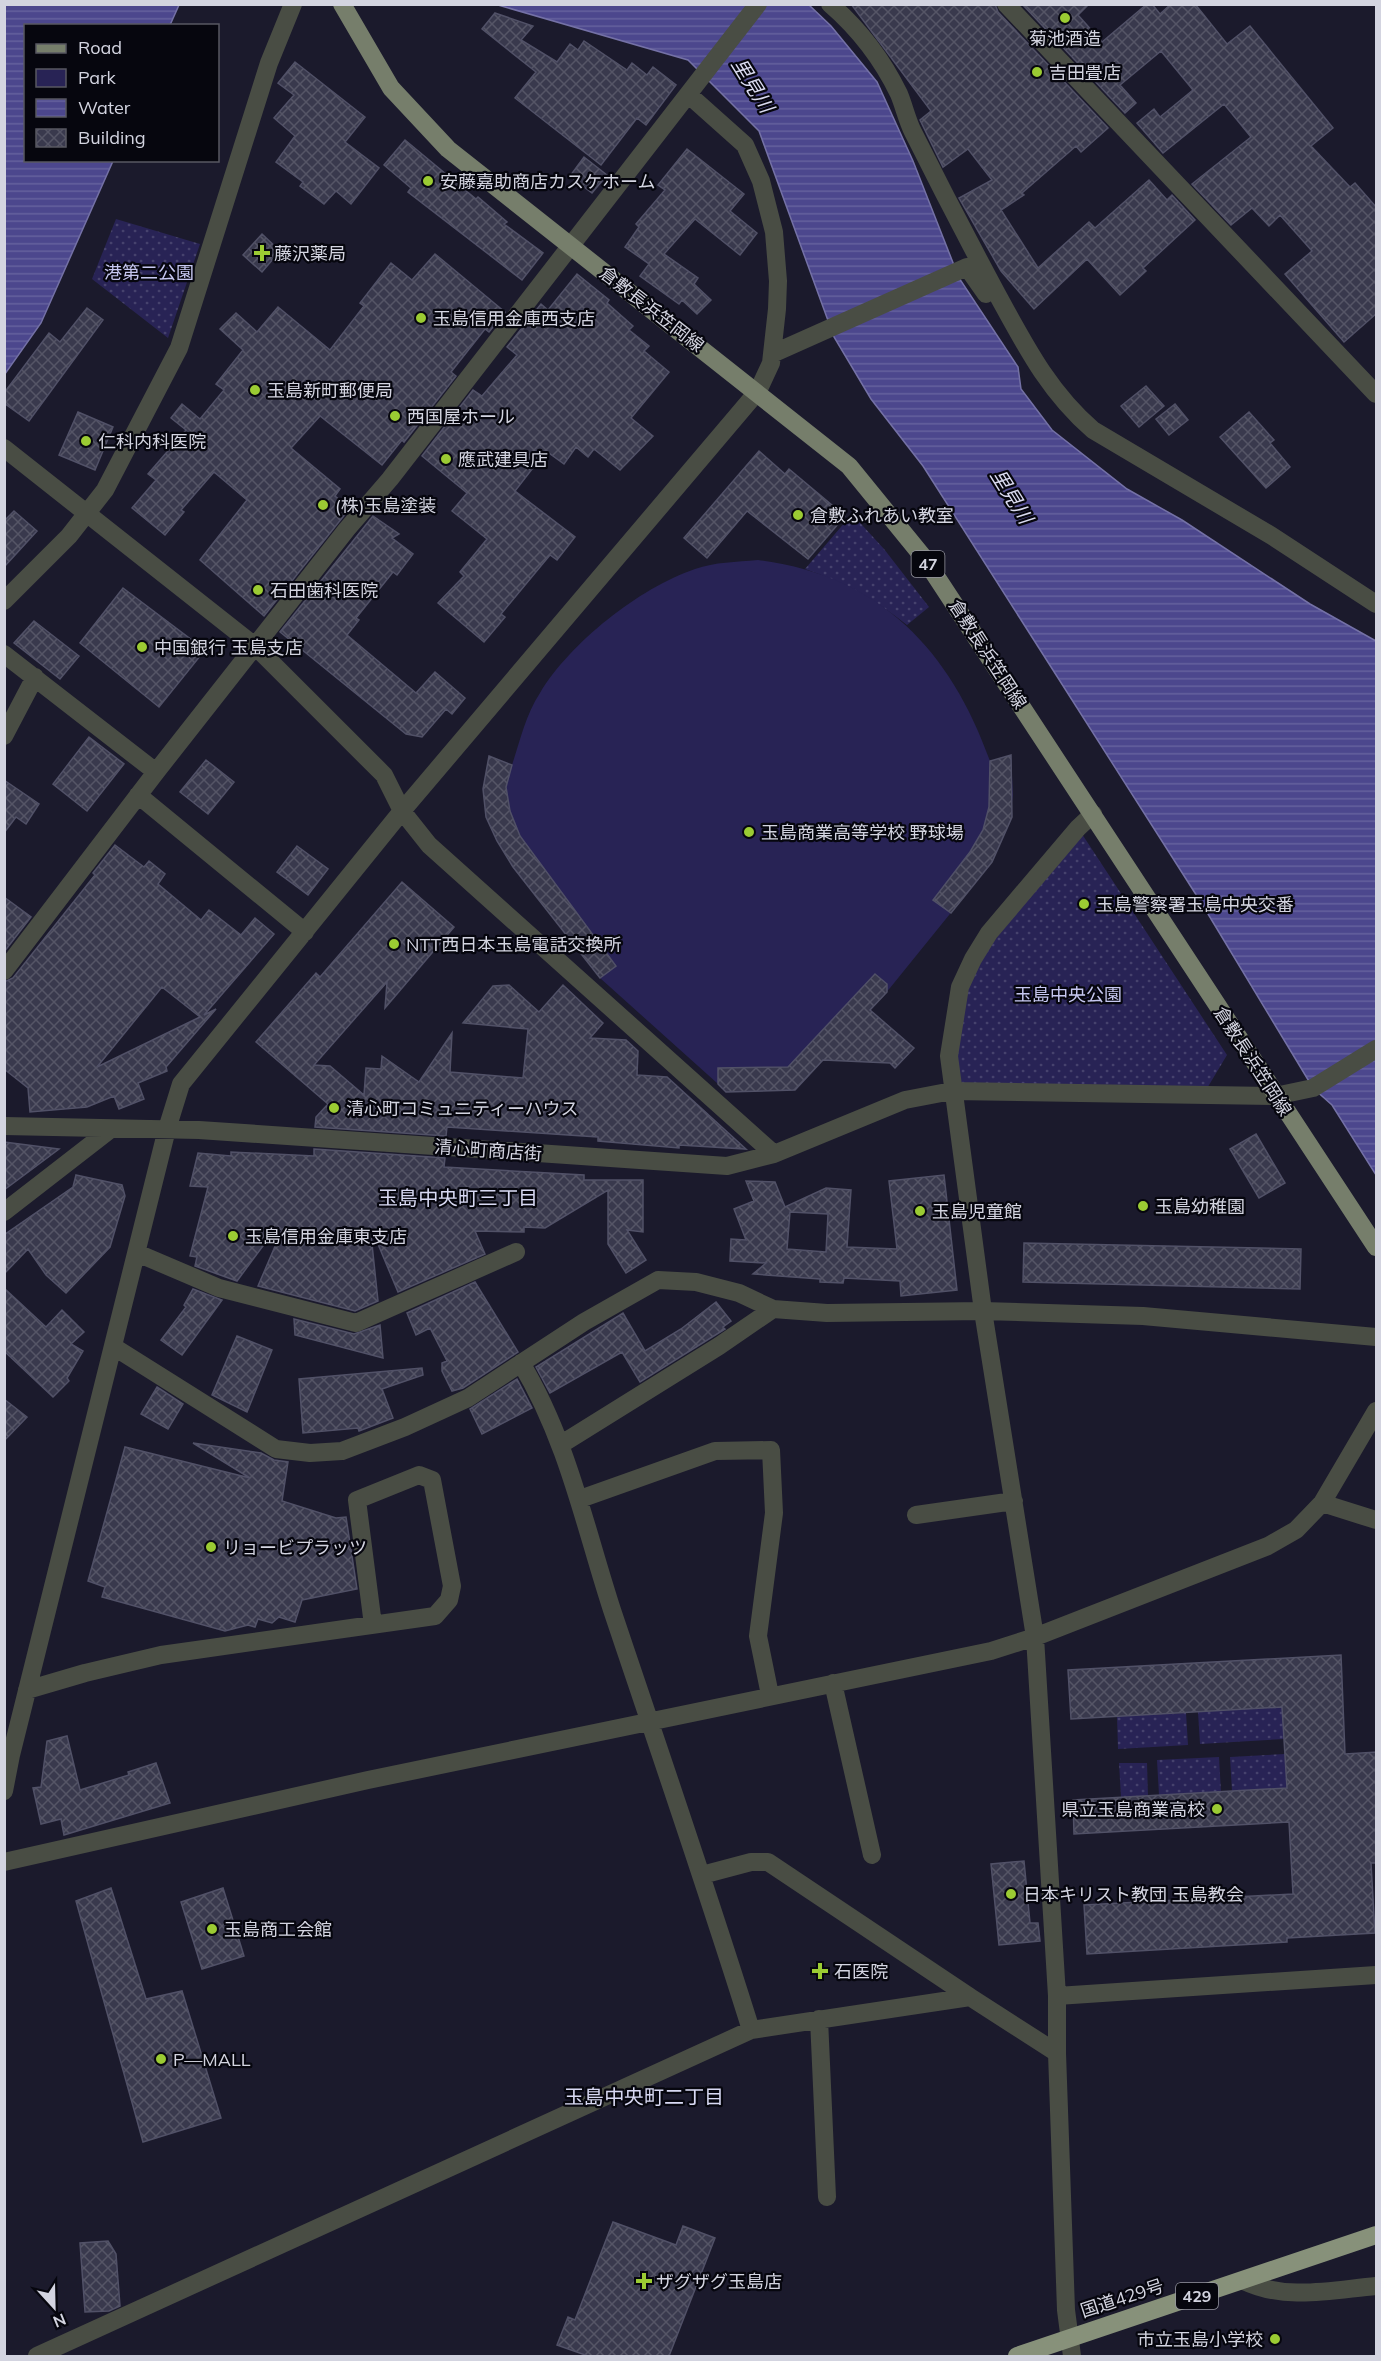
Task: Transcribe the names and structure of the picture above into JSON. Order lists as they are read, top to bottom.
{
  "streets": {
    "highway": ["429", "国道429号"],
    "main road": ["倉敷長浜笠岡線", "47"],
    "street": ["清心町商店街"]
  },
  "crossings": [
    ["倉敷長浜笠岡線", "清心町商店街"]
  ],
  "districts": ["玉島中央町三丁目", "玉島中央町二丁目"],
  "water": ["里見川"],
  "parks": ["港第二公園", "玉島中央公園"],
  "places": {
    "other": [
      "菊池酒造",
      "吉田畳店",
      "安藤嘉助商店カスケホーム",
      "玉島信用金庫西支店",
      "玉島新町郵便局",
      "西国屋ホール",
      "仁科内科医院",
      "應武建具店",
      "(株)玉島塗装",
      "倉敷ふれあい教室",
      "石田歯科医院",
      "中国銀行 玉島支店",
      "玉島商業高等学校 野球場",
      "玉島警察署玉島中央交番",
      "NTT西日本玉島電話交換所",
      "清心町コミュニティーハウス",
      "玉島幼稚園",
      "玉島児童館",
      "玉島信用金庫東支店",
      "リョービプラッツ",
      "県立玉島商業高校",
      "日本キリスト教団 玉島教会",
      "玉島商工会館",
      "P―MALL",
      "市立玉島小学校"
    ],
    "health": ["藤沢薬局", "石医院", "ザグザグ玉島店"]
  },
  "legend": [
    "Road",
    "Park",
    "Water",
    "Building"
  ],
  "north": "bottom"
}
